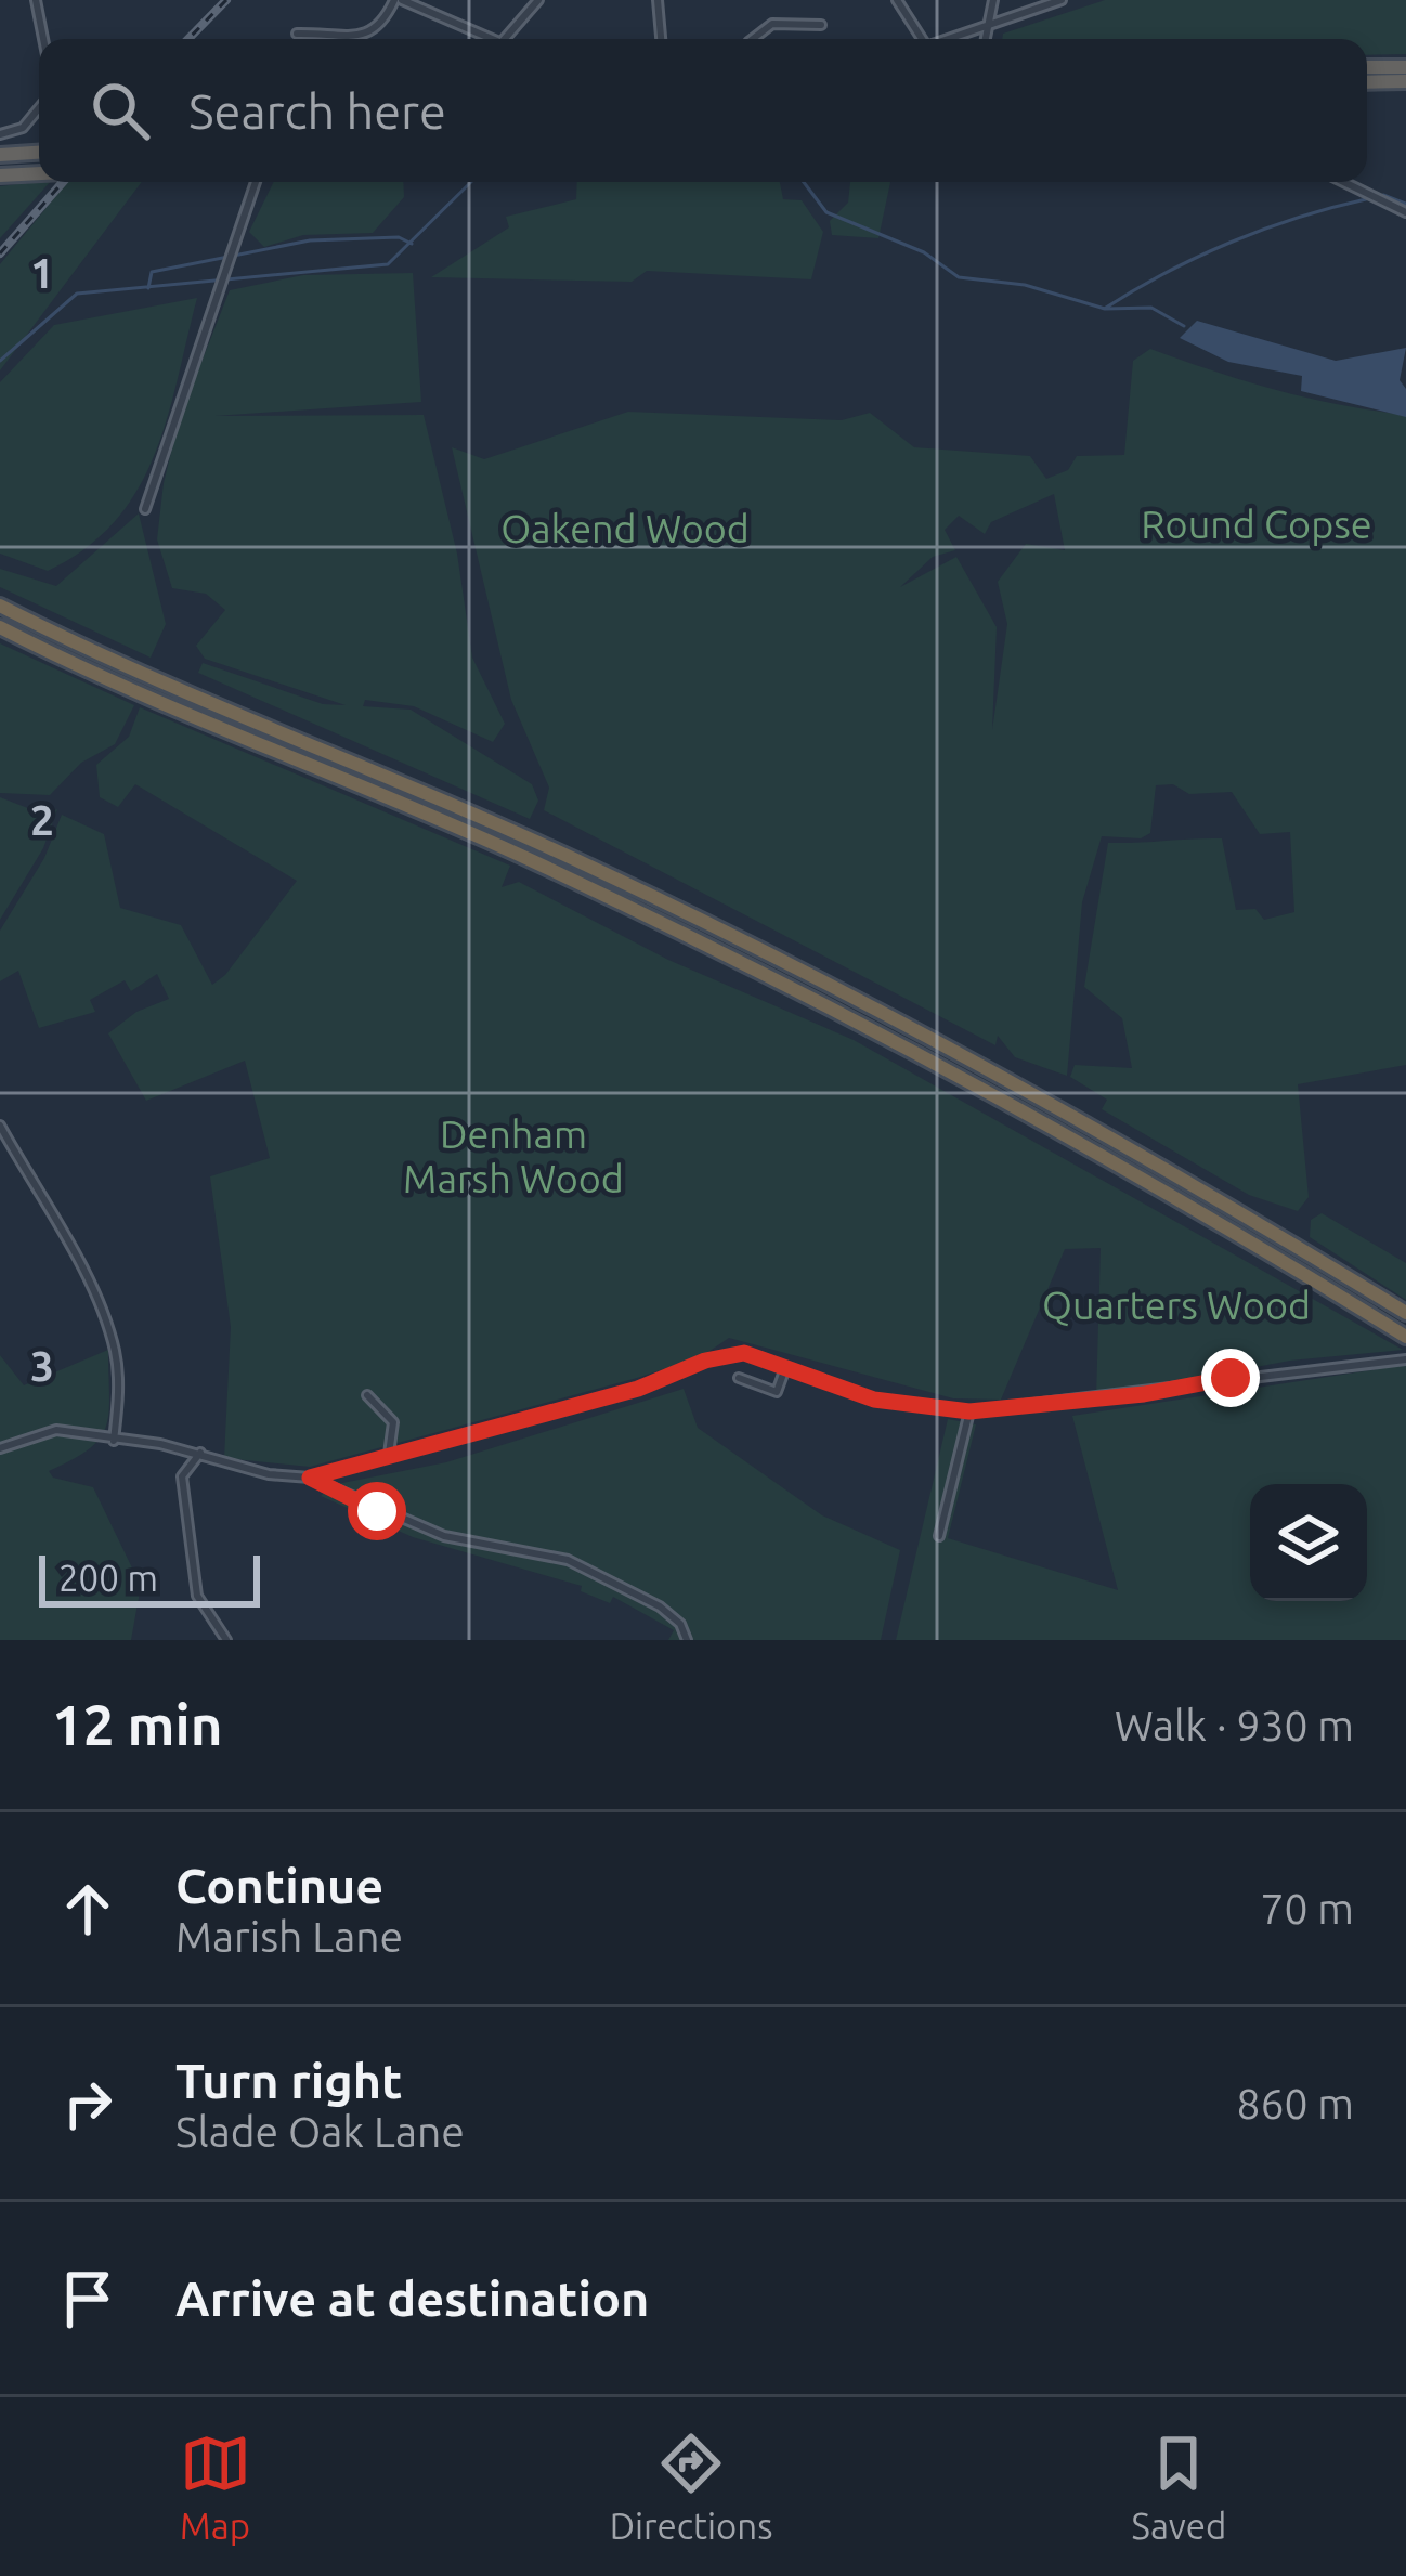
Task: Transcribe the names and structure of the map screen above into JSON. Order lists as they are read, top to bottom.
{
  "parks": [
    "Round Copse",
    "Oakend Wood",
    "Denham Marsh Wood",
    "Quarters Wood"
  ],
  "scale_bar": "200 m",
  "page": {
    "search": "Search here",
    "scale": "200 m",
    "heading": ["12 min", "Walk · 930 m"],
    "list": [
      ["Continue", "Marish Lane", "70 m"],
      ["Turn right", "Slade Oak Lane", "860 m"],
      "Arrive at destination"
    ],
    "nav": ["Map", "Directions", "Saved"]
  },
  "grid": {
    "rows": ["1", "2", "3"]
  }
}
